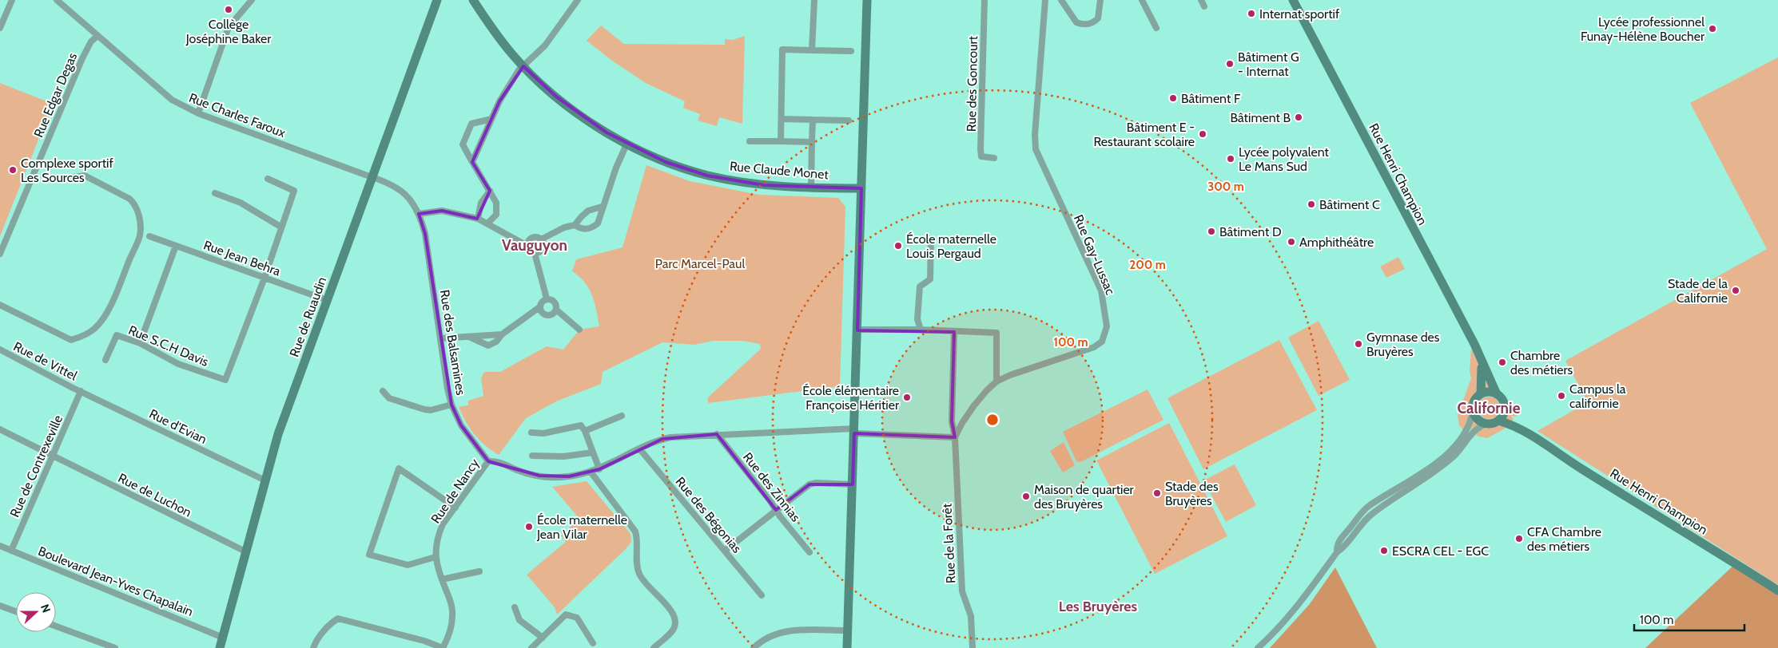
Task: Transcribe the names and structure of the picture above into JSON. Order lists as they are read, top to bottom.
{
  "streets": {
    "street": [
      "Rue des Goncourt",
      "Rue Edgar Degas",
      "Rue Charles Faroux",
      "Rue Claude Monet",
      "Rue Henri Champion",
      "Rue Gay-Lussac",
      "Rue Jean Behra",
      "Rue de Ruaudin",
      "Rue des Balsamines",
      "Rue S.C.H Davis",
      "Rue de Vittel",
      "Rue d'Evian",
      "Rue de Contrexeville",
      "Rue des Zinnias",
      "Rue de Nancy",
      "Rue de Luchon",
      "Rue des Bégonias",
      "Rue de la Forêt",
      "Boulevard Jean-Yves Chapalain"
    ]
  },
  "crossings": [
    ["Rue Edgar Degas", "Rue Charles Faroux"],
    ["Rue Charles Faroux", "Rue de Ruaudin"],
    ["Rue Charles Faroux", "Rue des Balsamines"],
    ["Rue Gay-Lussac", "Rue de la Forêt"],
    ["Rue Jean Behra", "Rue de Ruaudin"],
    ["Rue Jean Behra", "Rue S.C.H Davis"],
    ["Rue de Ruaudin", "Rue des Balsamines"],
    ["Rue de Ruaudin", "Rue d'Evian"],
    ["Rue de Ruaudin", "Rue de Luchon"],
    ["Rue de Ruaudin", "Boulevard Jean-Yves Chapalain"],
    ["Rue des Balsamines", "Rue de Nancy"],
    ["Rue de Vittel", "Rue d'Evian"],
    ["Rue de Vittel", "Rue de Contrexeville"],
    ["Rue d'Evian", "Rue de Contrexeville"],
    ["Rue de Contrexeville", "Rue de Luchon"],
    ["Rue de Contrexeville", "Boulevard Jean-Yves Chapalain"]
  ],
  "districts": ["Vauguyon", "Californie", "Les Bruyères"],
  "parks": ["Parc Marcel-Paul"],
  "places": [
    "Collège Joséphine Baker",
    "Internat sportif",
    "Lycée professionnel Funay-Hélène Boucher",
    "Bâtiment G - Internat",
    "Bâtiment F",
    "Bâtiment B",
    "Bâtiment E - Restaurant scolaire",
    "Lycée polyvalent Le Mans Sud",
    "Complexe sportif Les Sources",
    "Bâtiment C",
    "Bâtiment D",
    "Amphithéâtre",
    "École maternelle Louis Pergaud",
    "Stade de la Californie",
    "Gymnase des Bruyères",
    "Chambre des métiers",
    "Campus la californie",
    "École élémentaire Françoise Héritier",
    "Stade des Bruyères",
    "Maison de quartier des Bruyères",
    "École maternelle Jean Vilar",
    "CFA Chambre des métiers",
    "ESCRA CEL - EGC"
  ],
  "scale_bar": "100 m",
  "north": "right",
  "rings": ["300 m", "200 m", "100 m"]
}
